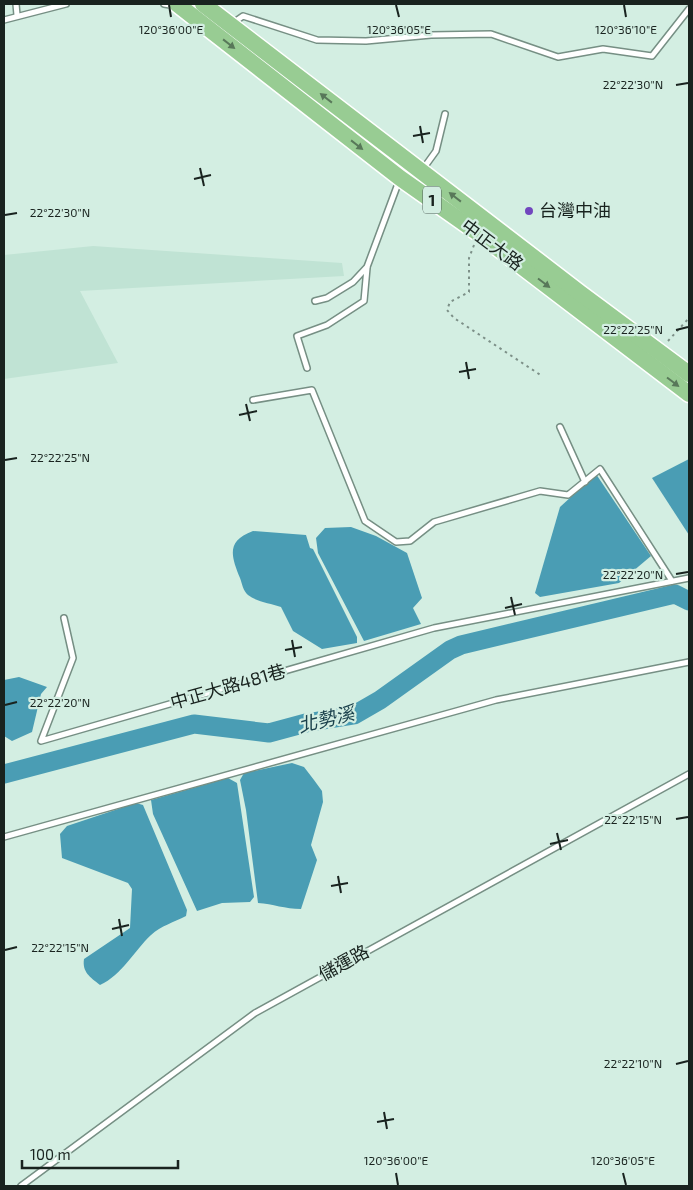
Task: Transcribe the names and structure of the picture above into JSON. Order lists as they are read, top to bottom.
{
  "streets": {
    "main road": ["1", "中正大路"],
    "lane": ["中正大路481巷", "儲運路"]
  },
  "water": ["北勢溪"],
  "places": ["台灣中油"],
  "scale_bar": "100 m",
  "coordinates": [
    "120°36'00\"E",
    "120°36'05\"E",
    "120°36'10\"E",
    "22°22'30\"N",
    "22°22'25\"N",
    "22°22'20\"N",
    "22°22'15\"N",
    "22°22'10\"N"
  ]
}
